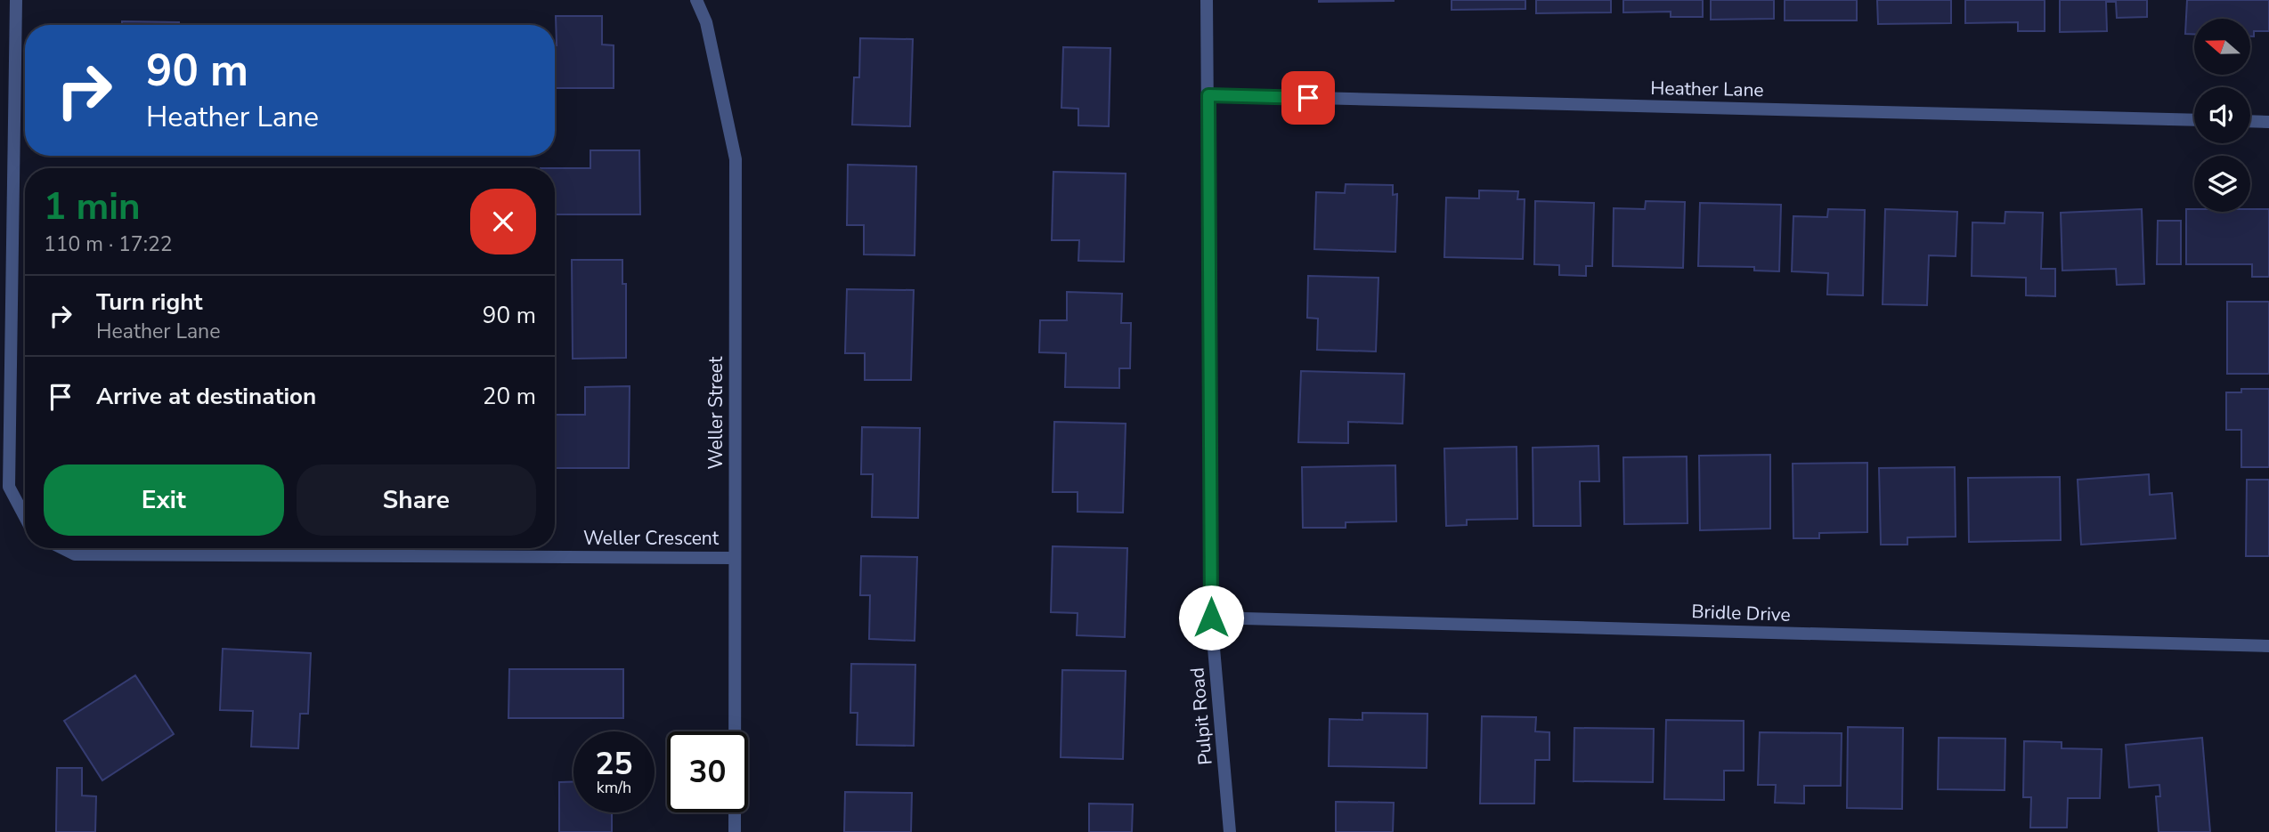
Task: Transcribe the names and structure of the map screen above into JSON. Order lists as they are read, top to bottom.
{
  "streets": {
    "street": [
      "Heather Lane",
      "Weller Street",
      "Weller Crescent",
      "Bridle Drive",
      "Pulpit Road"
    ]
  },
  "crossings": [
    ["Heather Lane", "Pulpit Road"],
    ["Weller Street", "Weller Crescent"],
    ["Bridle Drive", "Pulpit Road"]
  ],
  "north": "left",
  "page": {
    "turn": ["90 m", "Heather Lane"],
    "heading": ["1 min", "110 m · 17:22"],
    "list": [
      {
        "name": "Turn right",
        "note": "Heather Lane",
        "value": "90 m"
      },
      {
        "name": "Arrive at destination",
        "value": "20 m"
      }
    ],
    "buttons": ["Exit", "Share"],
    "speed": "25 km/h",
    "limit": "30"
  }
}
